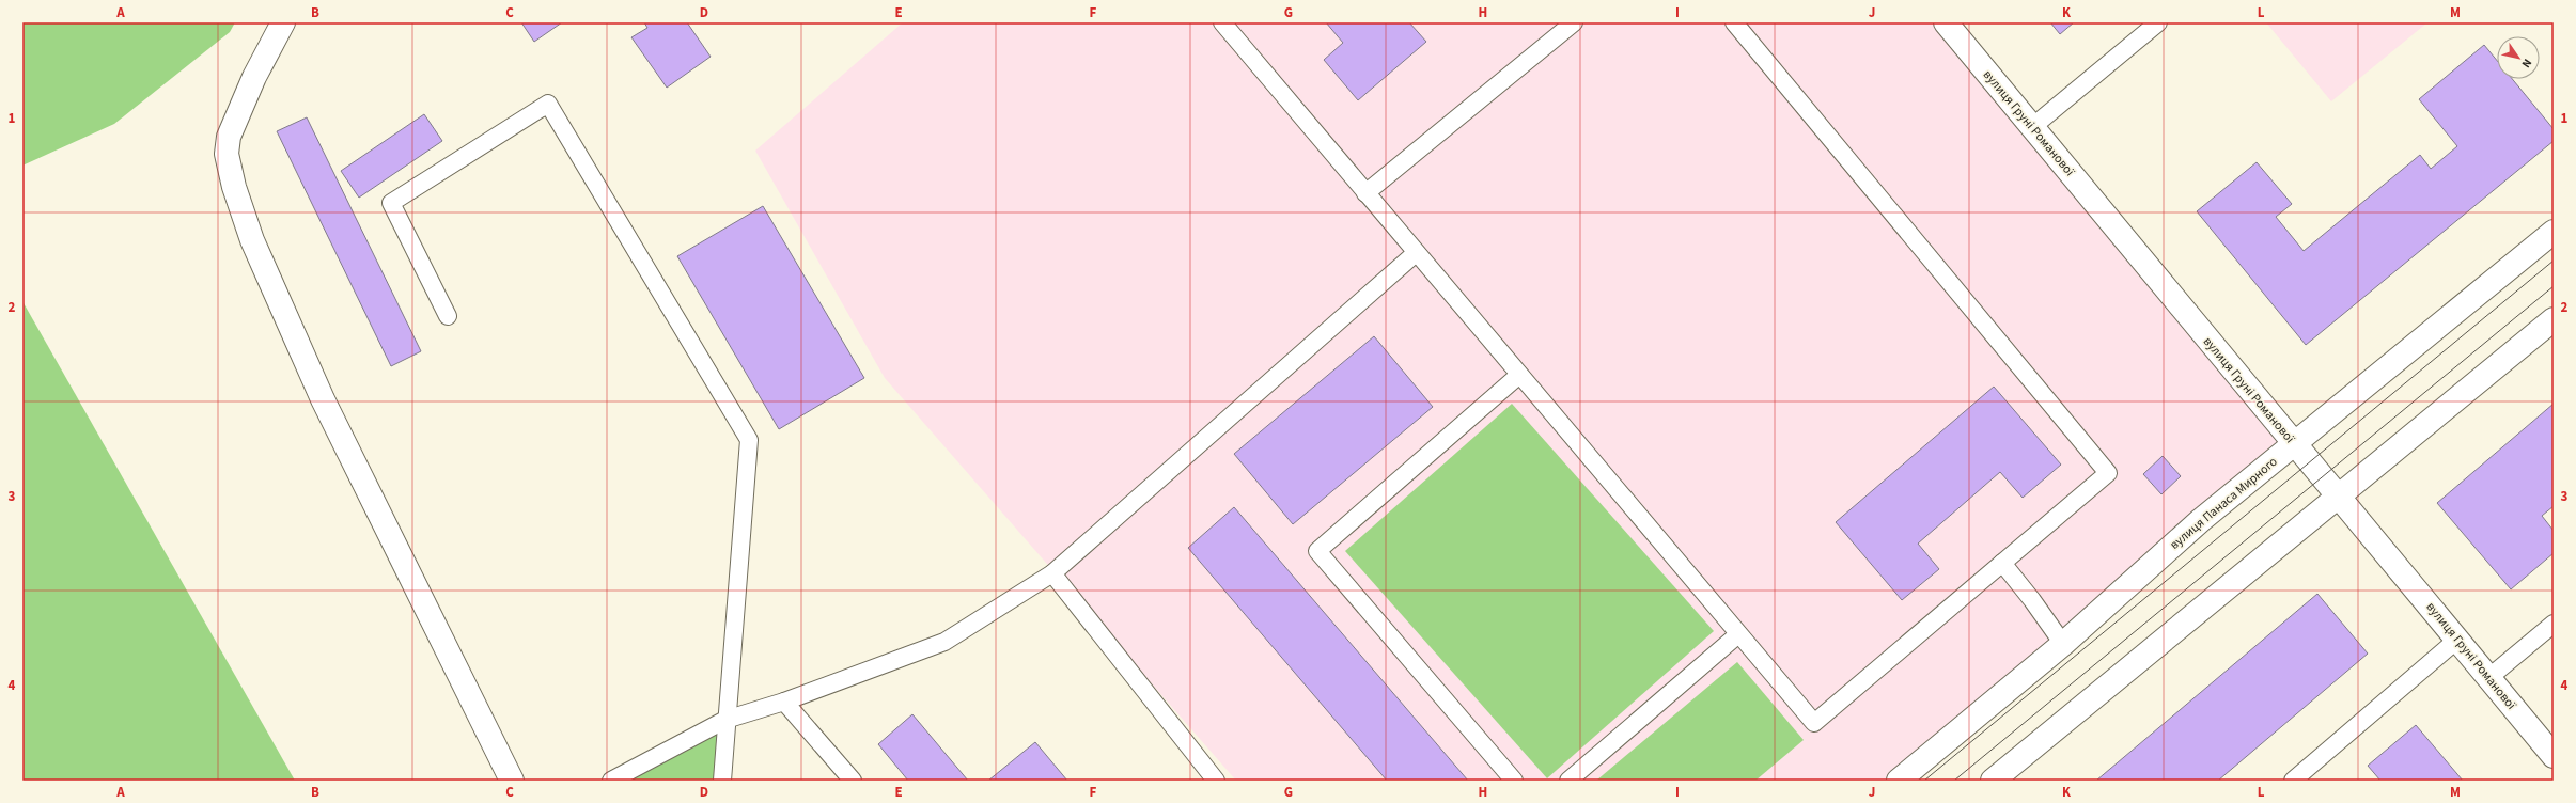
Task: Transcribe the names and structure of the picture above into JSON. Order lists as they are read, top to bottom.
{
  "streets": {
    "street": ["вулиця Груні Романової", "вулиця Панаса Мирного"]
  },
  "crossings": [
    ["вулиця Груні Романової", "вулиця Панаса Мирного"]
  ],
  "north": "bottom right",
  "grid": {
    "columns": [
      "A",
      "B",
      "C",
      "D",
      "E",
      "F",
      "G",
      "H",
      "I",
      "J",
      "K",
      "L",
      "M"
    ],
    "rows": [
      "1",
      "2",
      "3",
      "4"
    ]
  }
}
